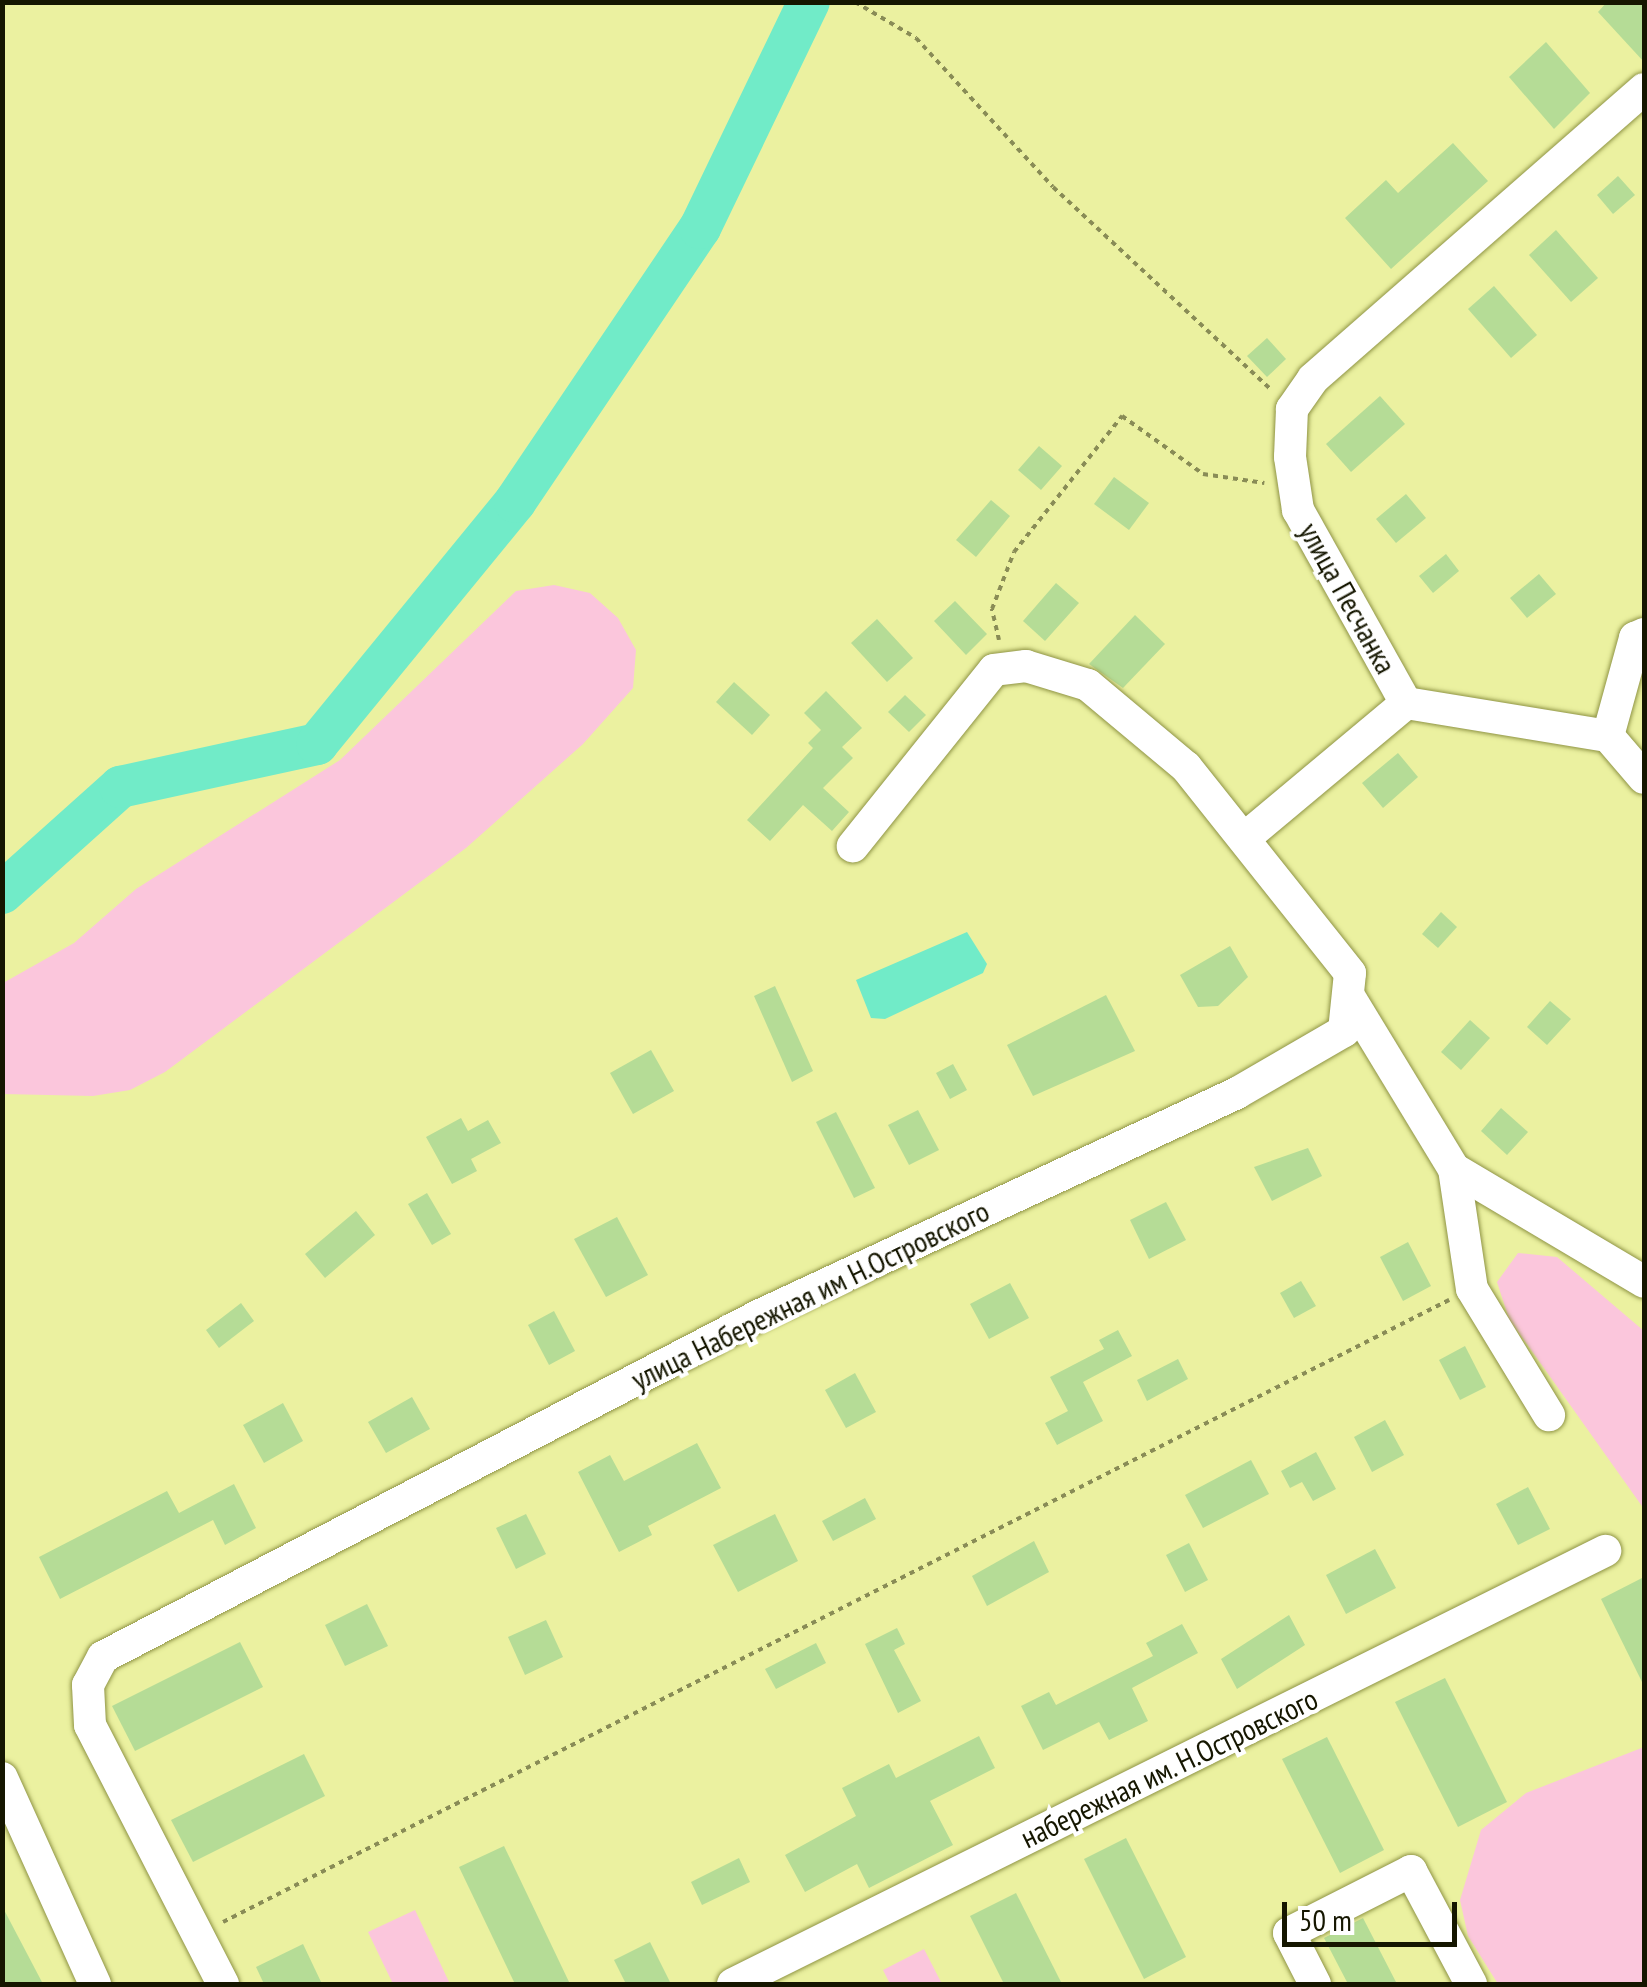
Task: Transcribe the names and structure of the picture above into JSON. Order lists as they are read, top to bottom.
{
  "streets": {
    "street": ["улица Песчанка", "улица Набережная им Н.Островского", "набережная им. Н.Островского"]
  },
  "scale_bar": "50 m"
}
